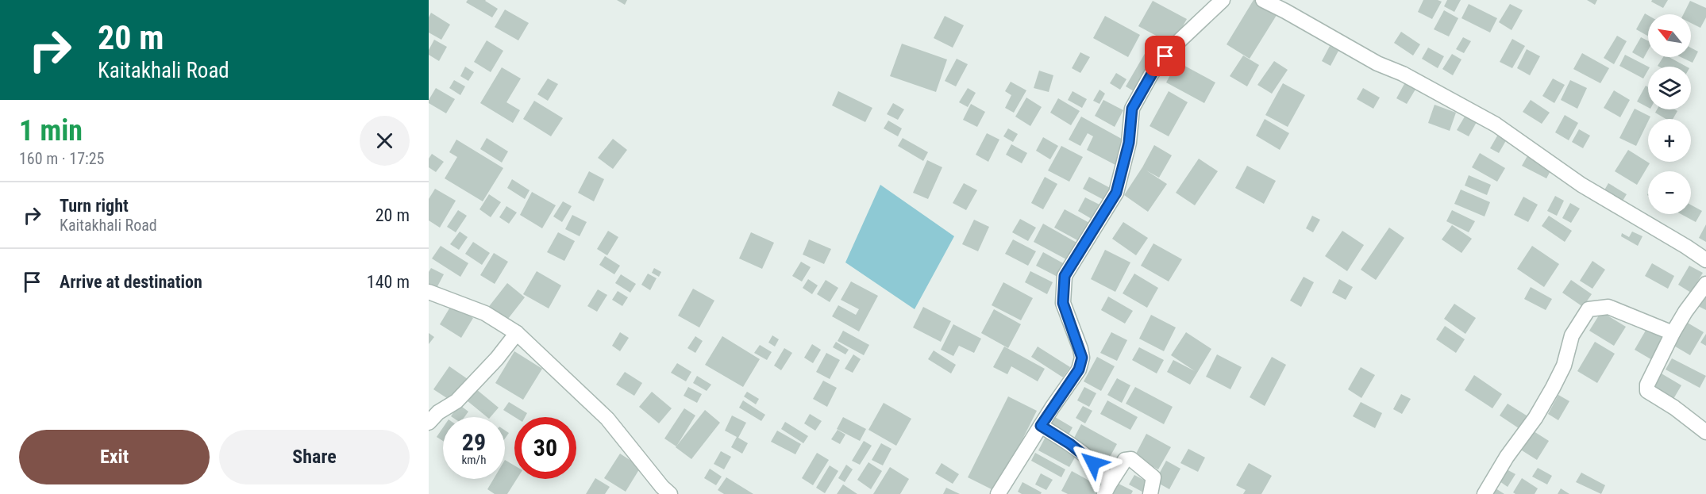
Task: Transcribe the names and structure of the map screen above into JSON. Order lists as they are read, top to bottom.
{
  "north": "top left",
  "page": {
    "turn": ["20 m", "Kaitakhali Road"],
    "map_buttons": ["+", "−"],
    "heading": ["1 min", "160 m · 17:25"],
    "list": [
      {
        "name": "Turn right",
        "note": "Kaitakhali Road",
        "value": "20 m"
      },
      {
        "name": "Arrive at destination",
        "value": "140 m"
      }
    ],
    "speed": "29 km/h",
    "limit": "30",
    "buttons": ["Exit", "Share"]
  }
}
